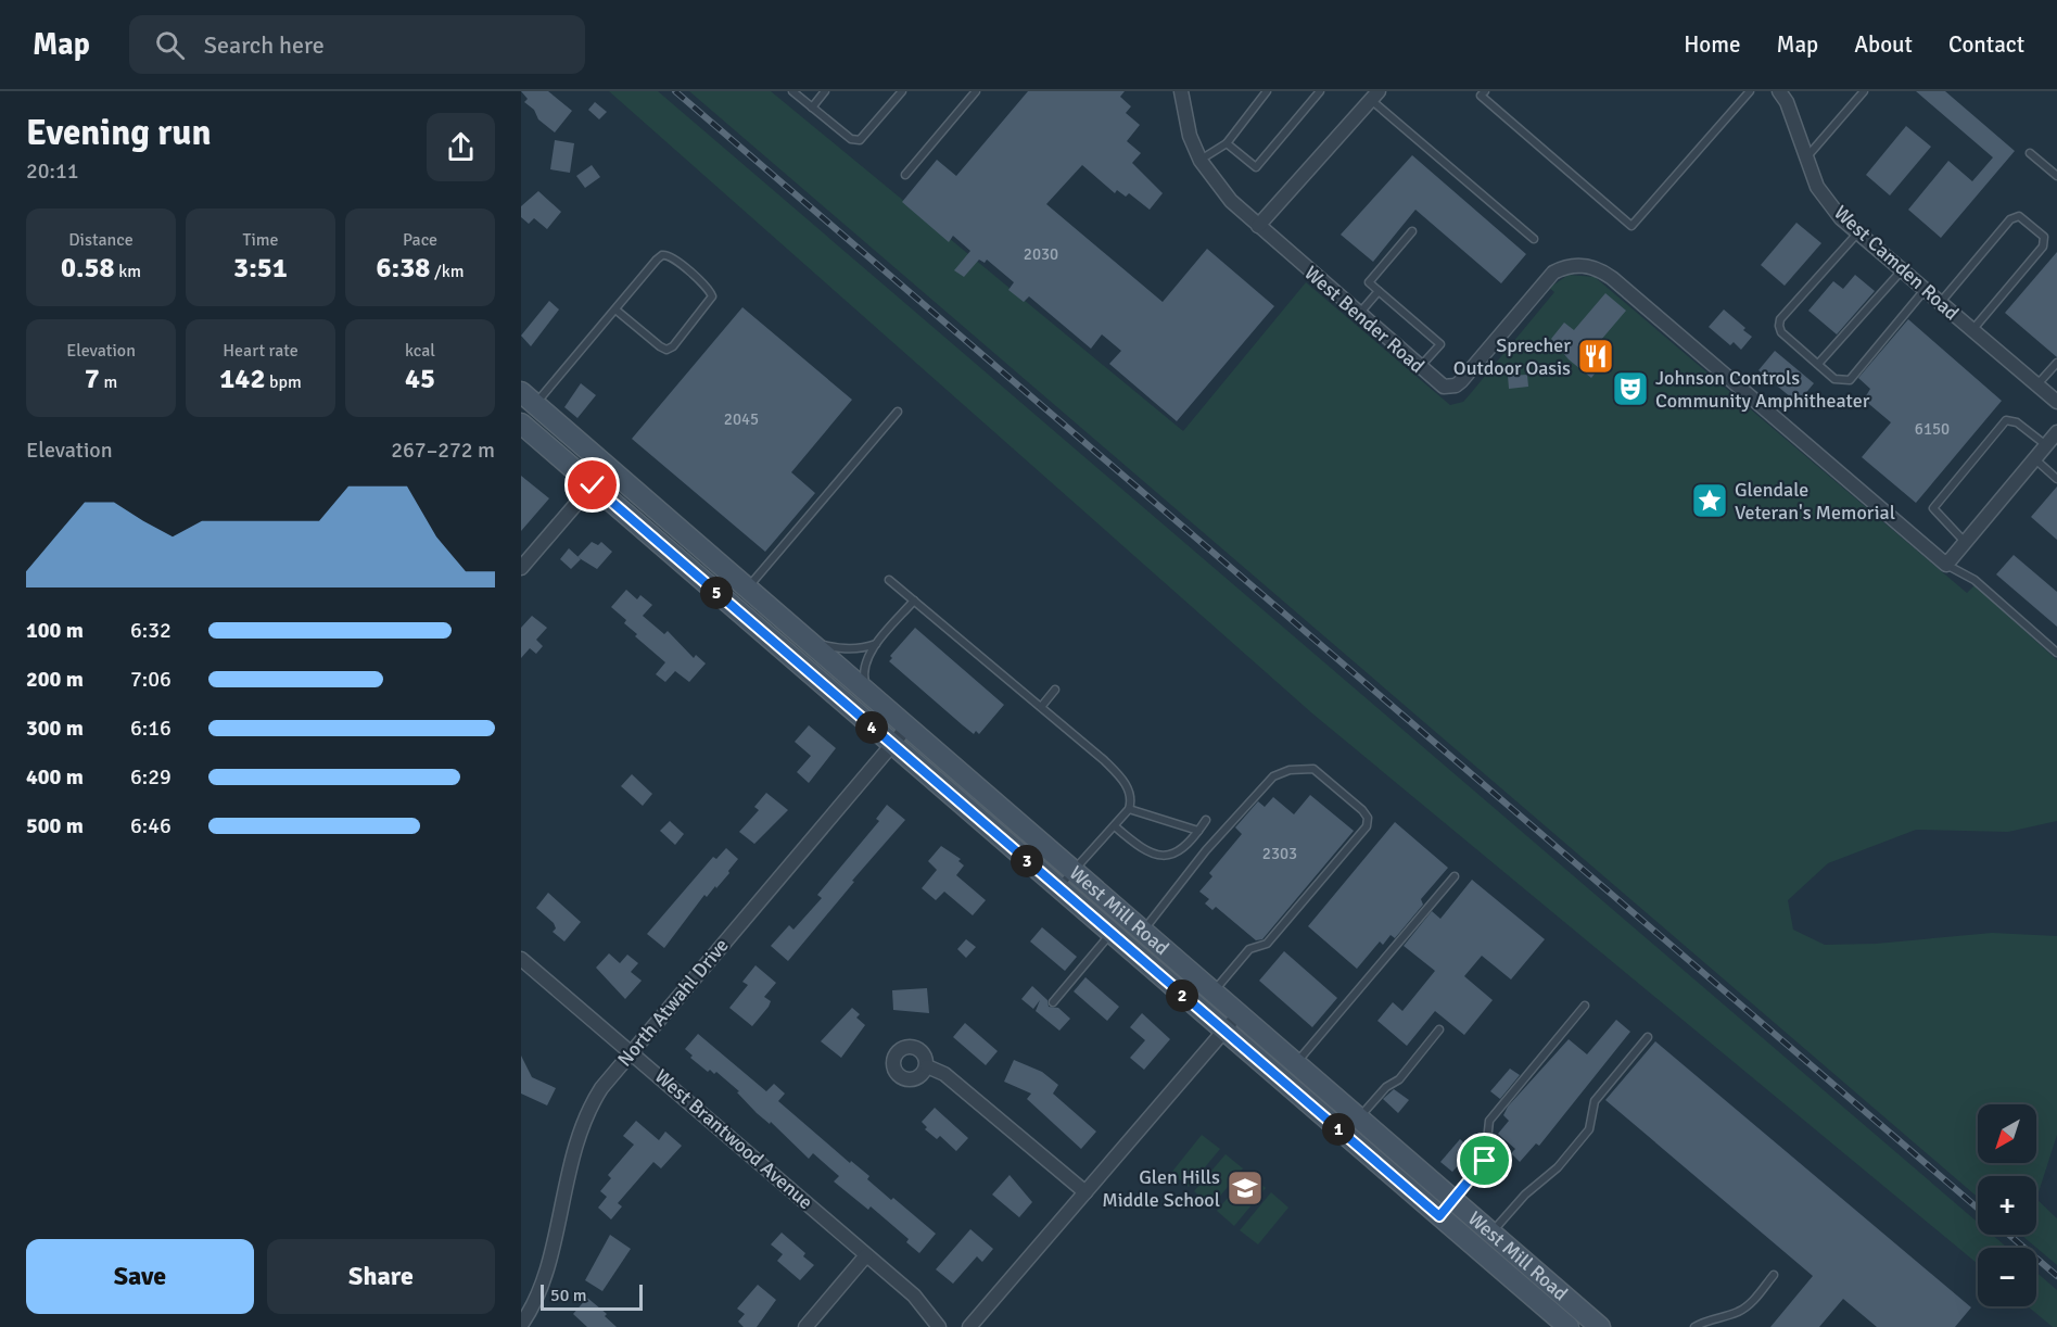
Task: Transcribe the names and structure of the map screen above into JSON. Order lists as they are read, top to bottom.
{
  "streets": {
    "main road": ["West Mill Road"],
    "street": [
      "West Camden Road",
      "West Bender Road",
      "North Atwahl Drive",
      "West Brantwood Avenue"
    ]
  },
  "crossings": [
    ["West Mill Road", "North Atwahl Drive"],
    ["North Atwahl Drive", "West Brantwood Avenue"]
  ],
  "places": {
    "restaurant": ["Sprecher Outdoor Oasis"],
    "theatre": ["Johnson Controls Community Amphitheater"],
    "place": ["Glendale Veteran's Memorial"],
    "school or university": ["Glen Hills Middle School"]
  },
  "house_numbers": [
    "2030",
    "2045",
    "6150",
    "2303"
  ],
  "scale_bar": "50 m",
  "north": "bottom left",
  "page": {
    "header": "Map",
    "search": "Search here",
    "nav": [
      "Home",
      "Map",
      "About",
      "Contact"
    ],
    "heading": ["Evening run", "20:11"],
    "stats": [
      ["Distance", "0.58 km"],
      ["Time", "3:51"],
      ["Pace", "6:38 /km"],
      ["Elevation", "7 m"],
      ["Heart rate", "142 bpm"],
      ["kcal", "45"]
    ],
    "chart": ["Elevation", "267–272 m"],
    "pins": [
      "5",
      "4",
      "3",
      "2",
      "1"
    ],
    "list": [
      {
        "name": "100 m",
        "note": "6:32"
      },
      {
        "name": "200 m",
        "note": "7:06"
      },
      {
        "name": "300 m",
        "note": "6:16"
      },
      {
        "name": "400 m",
        "note": "6:29"
      },
      {
        "name": "500 m",
        "note": "6:46"
      }
    ],
    "map_buttons": ["+", "−"],
    "buttons": ["Save", "Share"],
    "scale": "50 m"
  }
}
